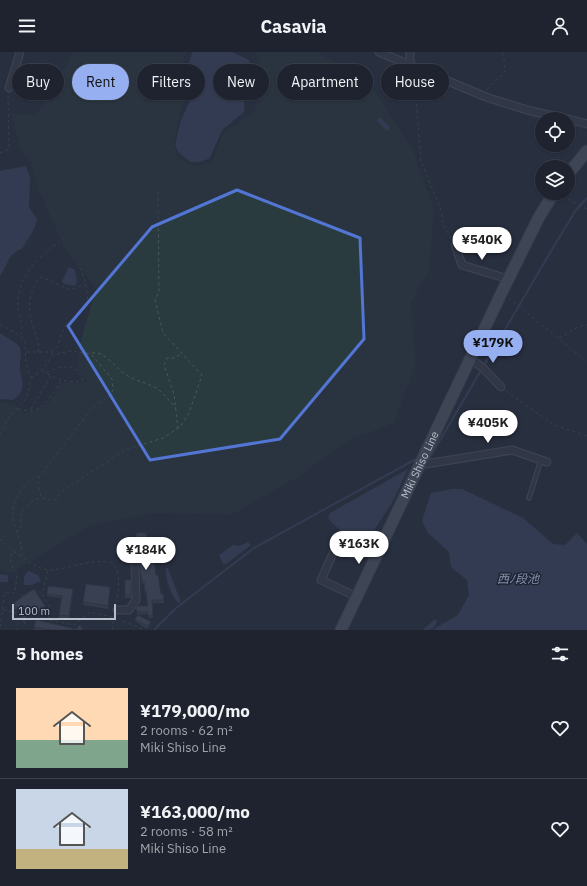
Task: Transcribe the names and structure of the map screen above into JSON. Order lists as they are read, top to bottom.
{
  "streets": {
    "main road": ["Miki Shiso Line"]
  },
  "water": ["西ﾉ段池"],
  "scale_bar": "100 m",
  "page": {
    "header": "Casavia",
    "chip": [
      "Buy",
      "Rent",
      "Filters",
      "New",
      "Apartment",
      "House"
    ],
    "price": [
      "¥540K",
      "¥179K",
      "¥405K",
      "¥163K",
      "¥184K"
    ],
    "scale": "100 m",
    "heading": "5 homes",
    "list": [
      {
        "name": "¥179,000/mo",
        "note": "2 rooms · 62 m² · Miki Shiso Line"
      },
      {
        "name": "¥163,000/mo",
        "note": "2 rooms · 58 m² · Miki Shiso Line"
      }
    ]
  }
}
